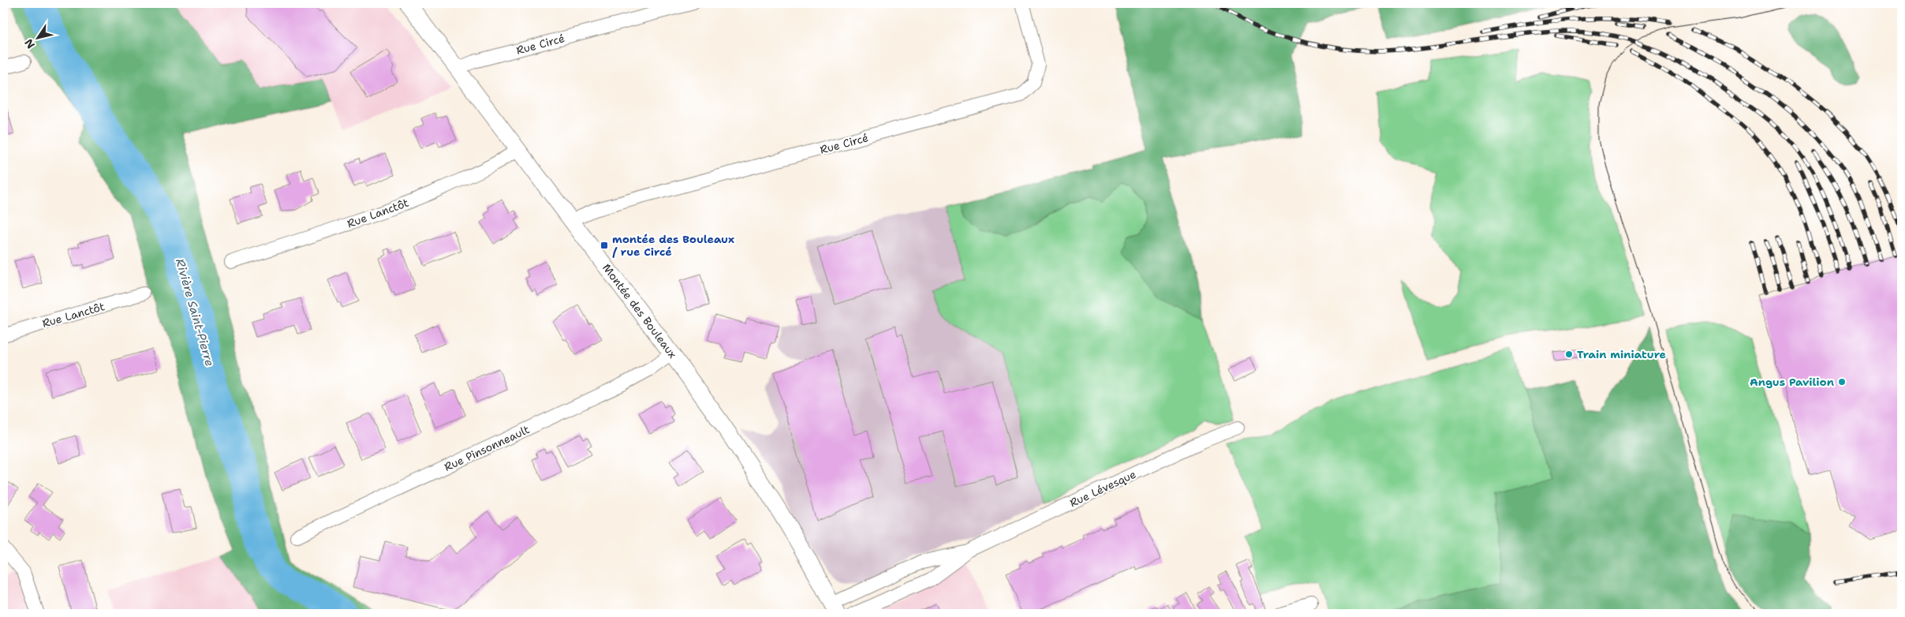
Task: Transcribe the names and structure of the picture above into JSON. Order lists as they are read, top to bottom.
{
  "streets": {
    "street": [
      "Rue Circé",
      "Rue Lanctôt",
      "Montée des Bouleaux",
      "Rue Pinsonneault",
      "Rue Lévesque"
    ]
  },
  "crossings": [
    ["Rue Circé", "Montée des Bouleaux"],
    ["Rue Lanctôt", "Montée des Bouleaux"],
    ["Montée des Bouleaux", "Rue Pinsonneault"],
    ["Montée des Bouleaux", "Rue Lévesque"]
  ],
  "water": ["Rivière Saint-Pierre"],
  "places": {
    "transit": ["montée des Bouleaux / rue Circé"],
    "other": ["Train miniature", "Angus Pavilion"]
  },
  "north": "bottom left"
}
